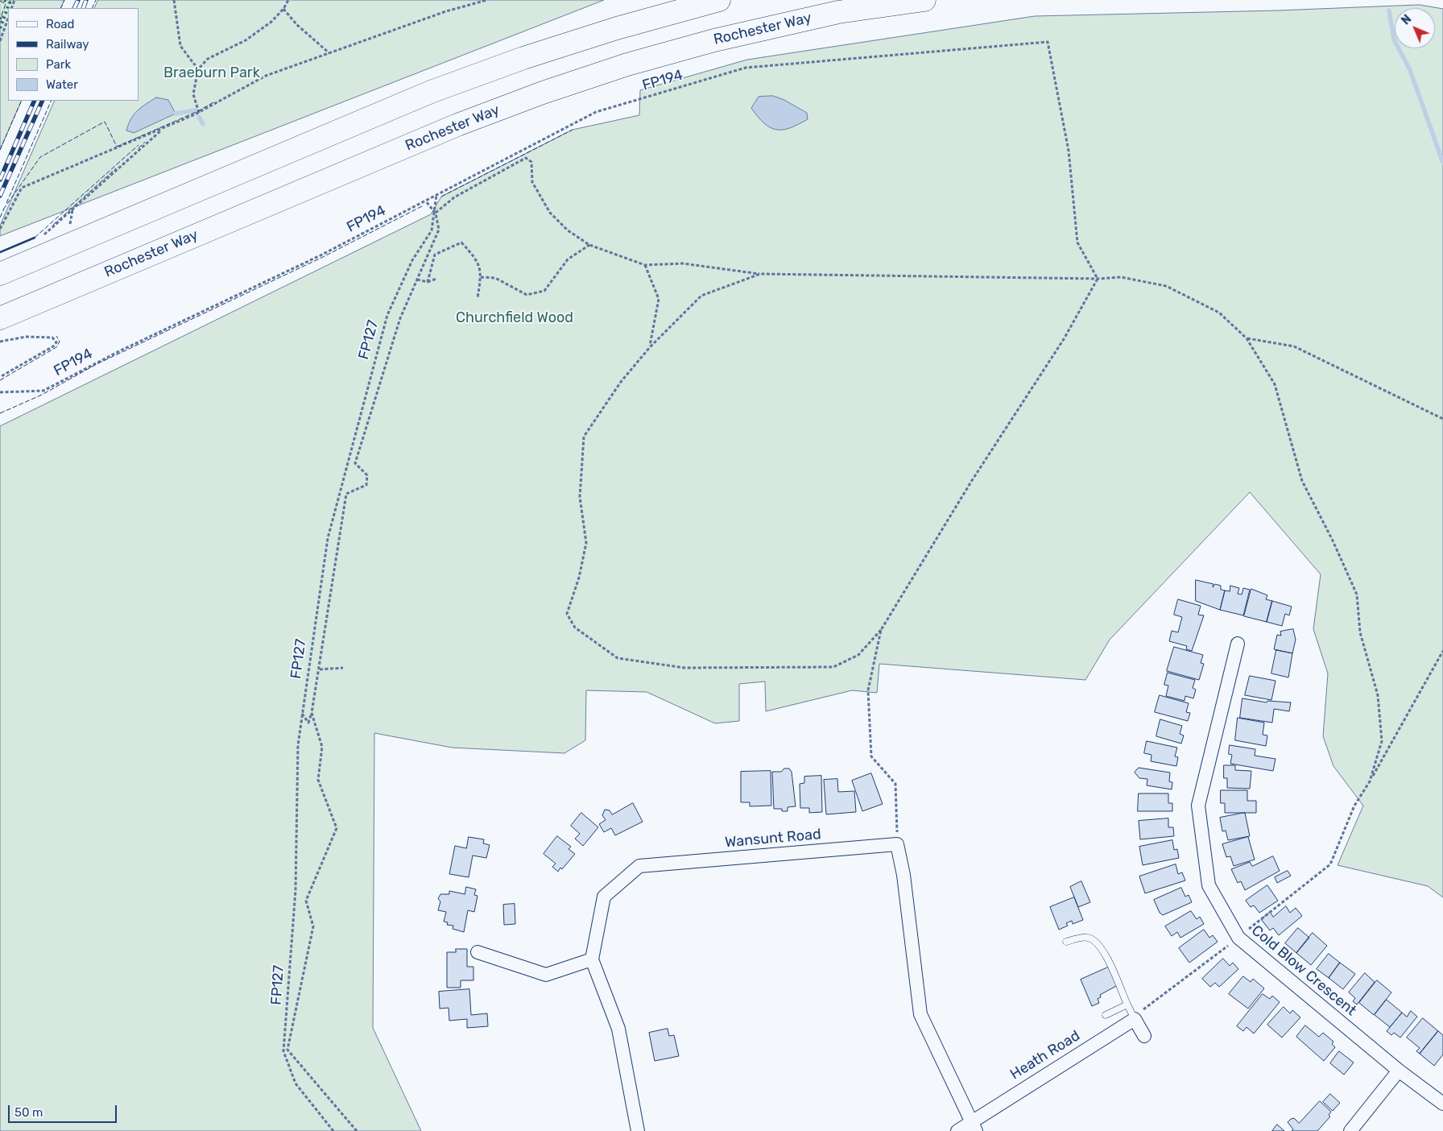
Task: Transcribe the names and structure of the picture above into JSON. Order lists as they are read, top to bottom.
{
  "streets": {
    "highway": ["Rochester Way"],
    "street": ["Wansunt Road", "Cold Blow Crescent", "Heath Road"],
    "path": ["FP194", "FP127"]
  },
  "crossings": [
    ["FP194", "FP127"]
  ],
  "parks": ["Braeburn Park", "Churchfield Wood"],
  "legend": [
    "Road",
    "Railway",
    "Park",
    "Water"
  ],
  "scale_bar": "50 m",
  "north": "top left"
}
